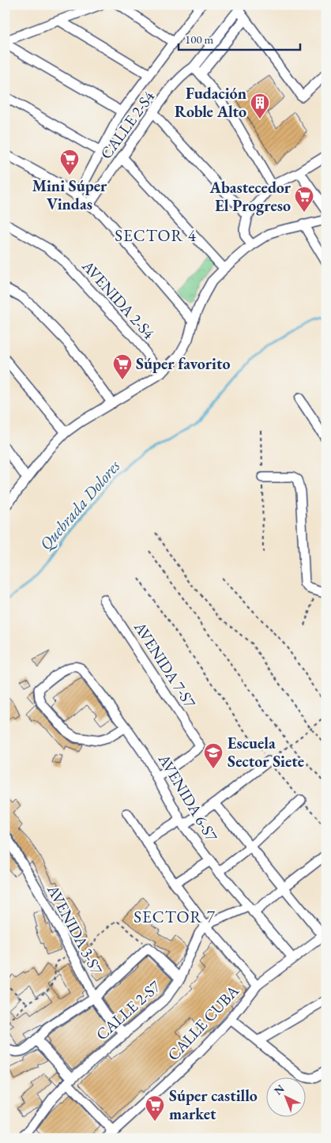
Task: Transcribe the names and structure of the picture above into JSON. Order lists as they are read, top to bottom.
{
  "streets": {
    "street": [
      "CALLE 2-S4",
      "AVENIDA 2-S4",
      "AVENIDA 7-S7",
      "AVENIDA 6-S7",
      "AVENIDA 3-S7",
      "CALLE 2-S7",
      "CALLE CUBA"
    ]
  },
  "crossings": [
    ["AVENIDA 7-S7", "AVENIDA 6-S7"],
    ["AVENIDA 6-S7", "CALLE CUBA"],
    ["AVENIDA 3-S7", "CALLE 2-S7"]
  ],
  "districts": ["SECTOR 4", "SECTOR 7"],
  "water": ["Quebrada Dolores"],
  "places": {
    "building": ["Fudación Roble Alto"],
    "supermarket": [
      "Mini Súper Vindas",
      "Abastecedor El Progreso",
      "Súper favorito",
      "Súper castillo market"
    ],
    "school or university": ["Escuela Sector Siete"]
  },
  "scale_bar": "100 m",
  "north": "top left"
}
